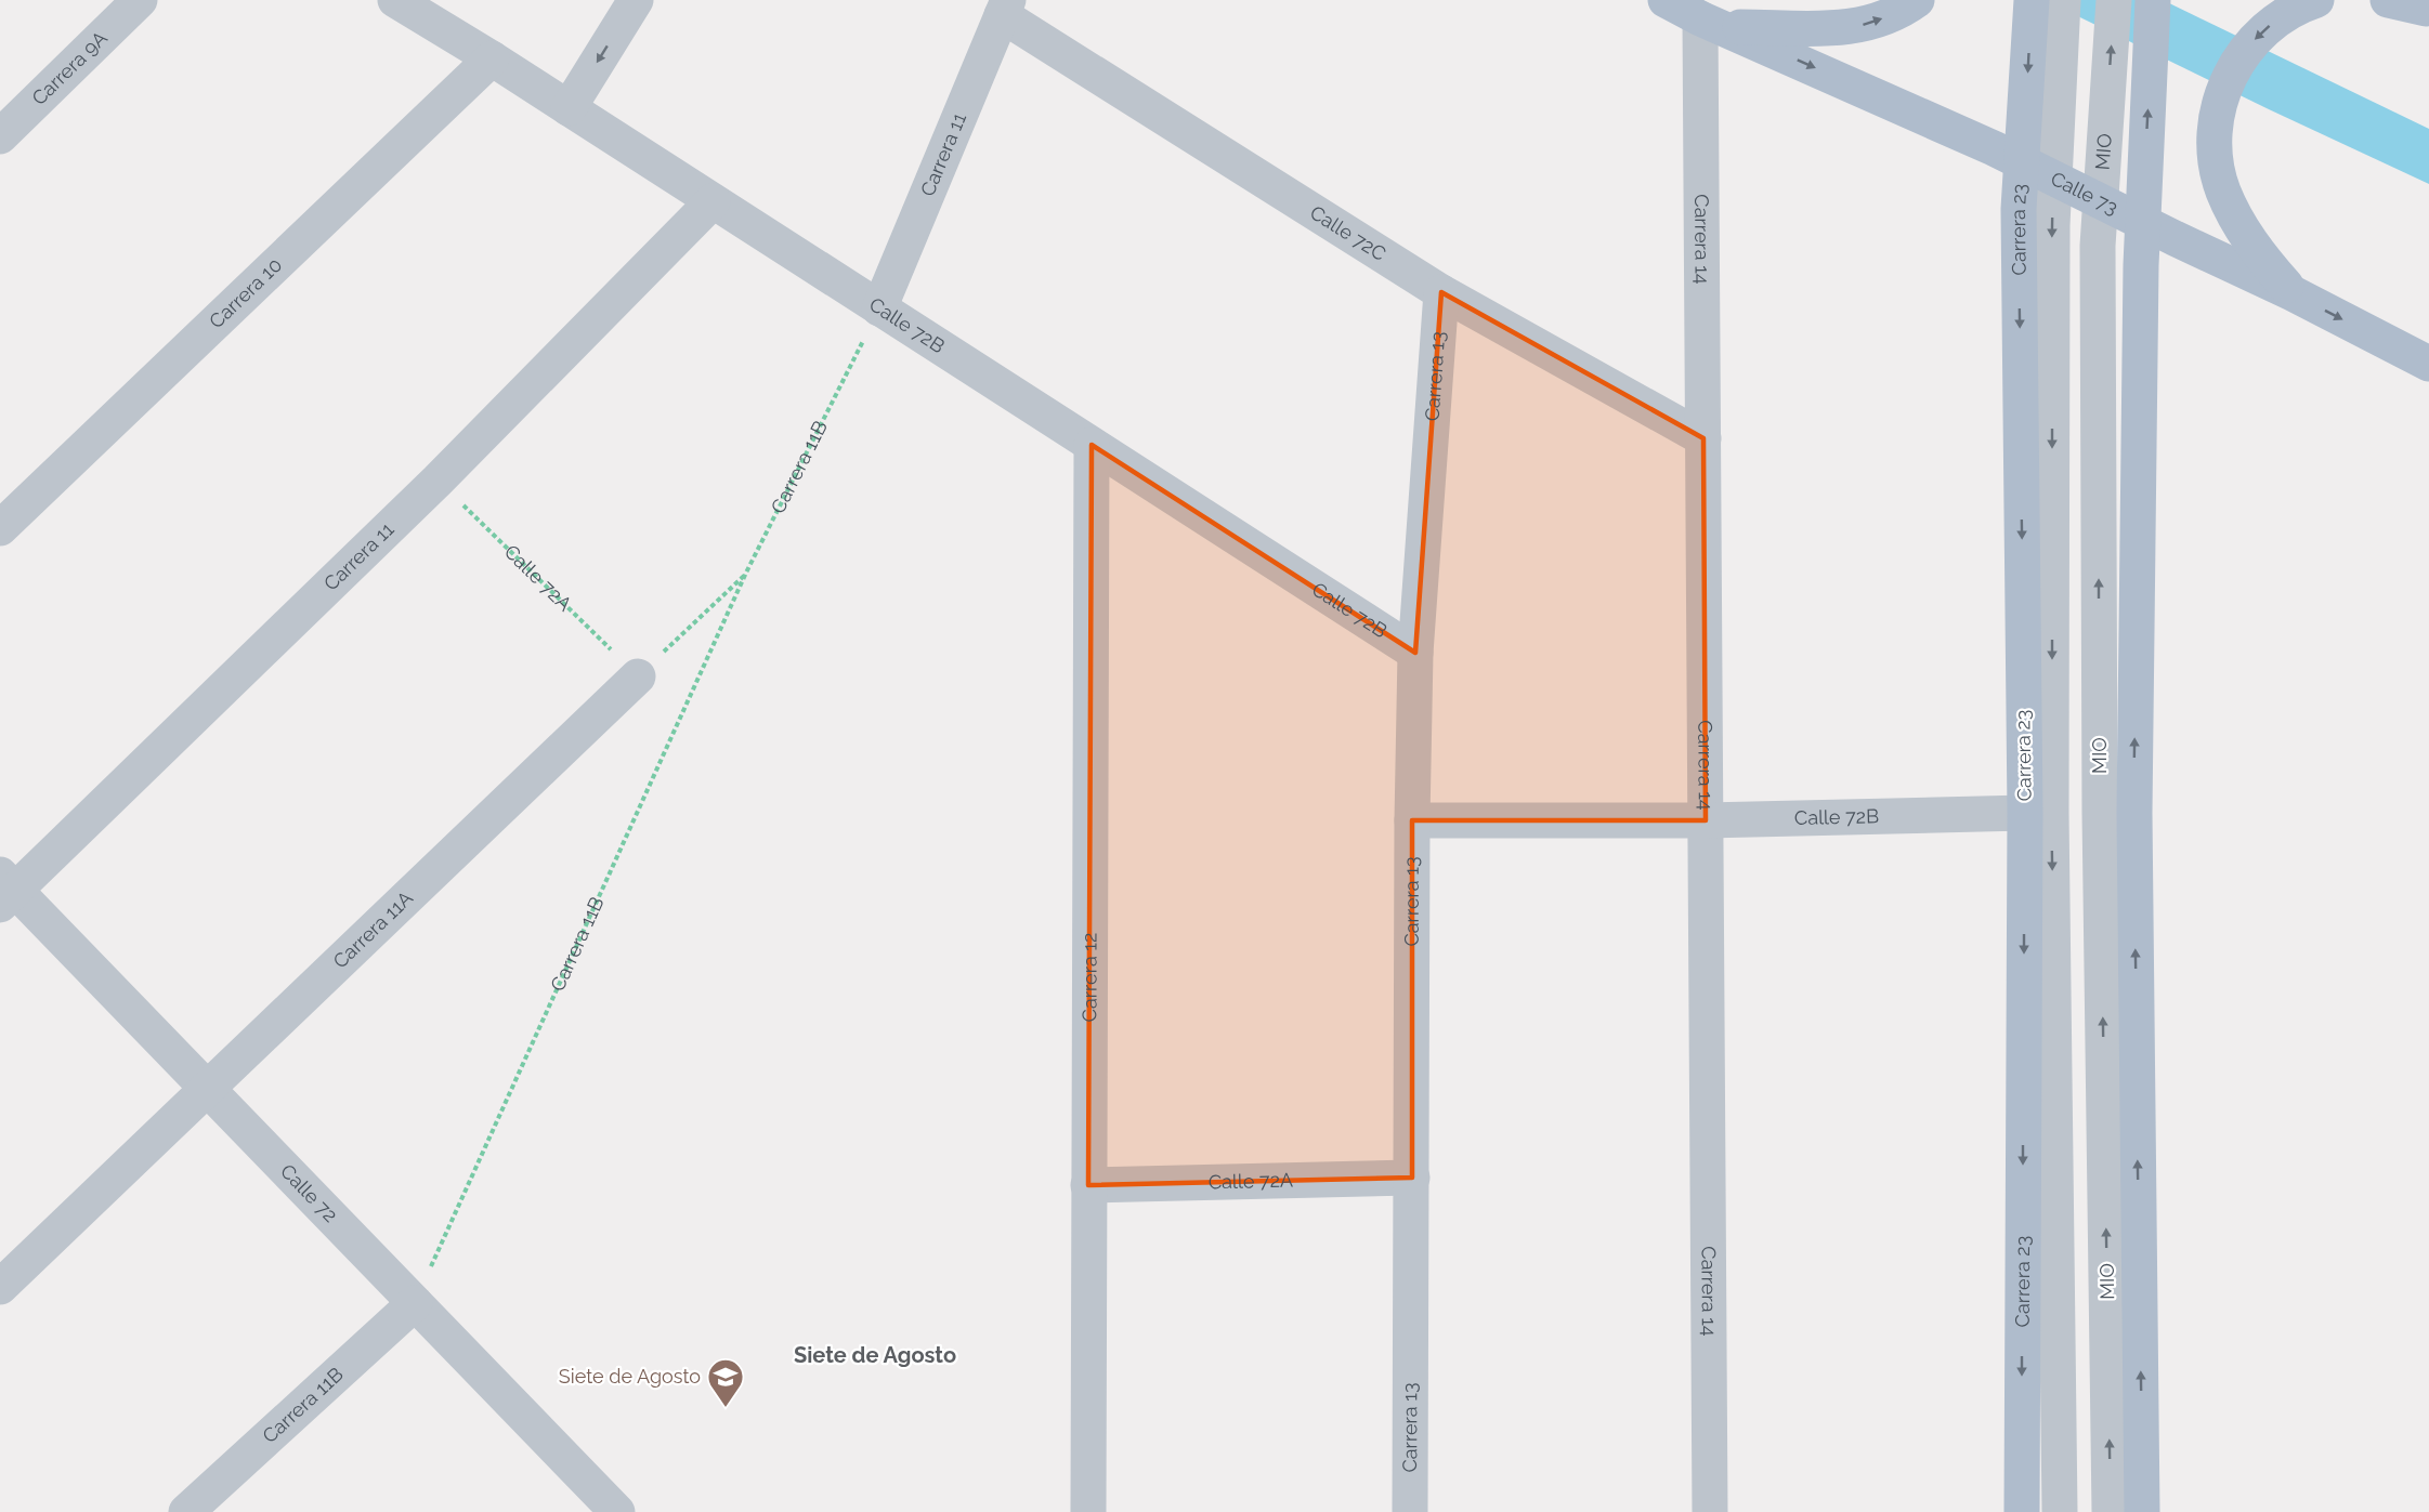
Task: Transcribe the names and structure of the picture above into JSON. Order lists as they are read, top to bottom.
{
  "streets": {
    "main road": ["Calle 73", "Carrera 23"],
    "street": [
      "Carrera 9A",
      "MIO",
      "Carrera 11",
      "Calle 72C",
      "Carrera 14",
      "Carrera 10",
      "Calle 72B",
      "Carrera 13",
      "Carrera 11B",
      "Calle 72A",
      "Carrera 11A",
      "Carrera 12",
      "Calle 72"
    ]
  },
  "crossings": [
    ["MIO", "Calle 73"],
    ["Carrera 11", "Calle 72C"],
    ["Carrera 11", "Calle 72B"],
    ["Carrera 11", "Carrera 11B"],
    ["Carrera 11", "Calle 72A"],
    ["Carrera 11", "Calle 72"],
    ["Calle 73", "Carrera 23"],
    ["Calle 73", "Carrera 14"],
    ["Carrera 23", "Calle 72B"],
    ["Calle 72C", "Carrera 14"],
    ["Calle 72C", "Carrera 13"],
    ["Carrera 14", "Calle 72B"],
    ["Carrera 10", "Calle 72B"],
    ["Calle 72B", "Carrera 13"],
    ["Calle 72B", "Carrera 11B"],
    ["Calle 72B", "Carrera 12"],
    ["Carrera 13", "Calle 72A"],
    ["Carrera 11B", "Calle 72"],
    ["Calle 72A", "Carrera 11A"],
    ["Calle 72A", "Carrera 12"],
    ["Carrera 11A", "Calle 72"]
  ],
  "one_way": ["Calle 73"],
  "districts": ["Siete de Agosto"],
  "places": {
    "school or university": ["Siete de Agosto"]
  }
}
